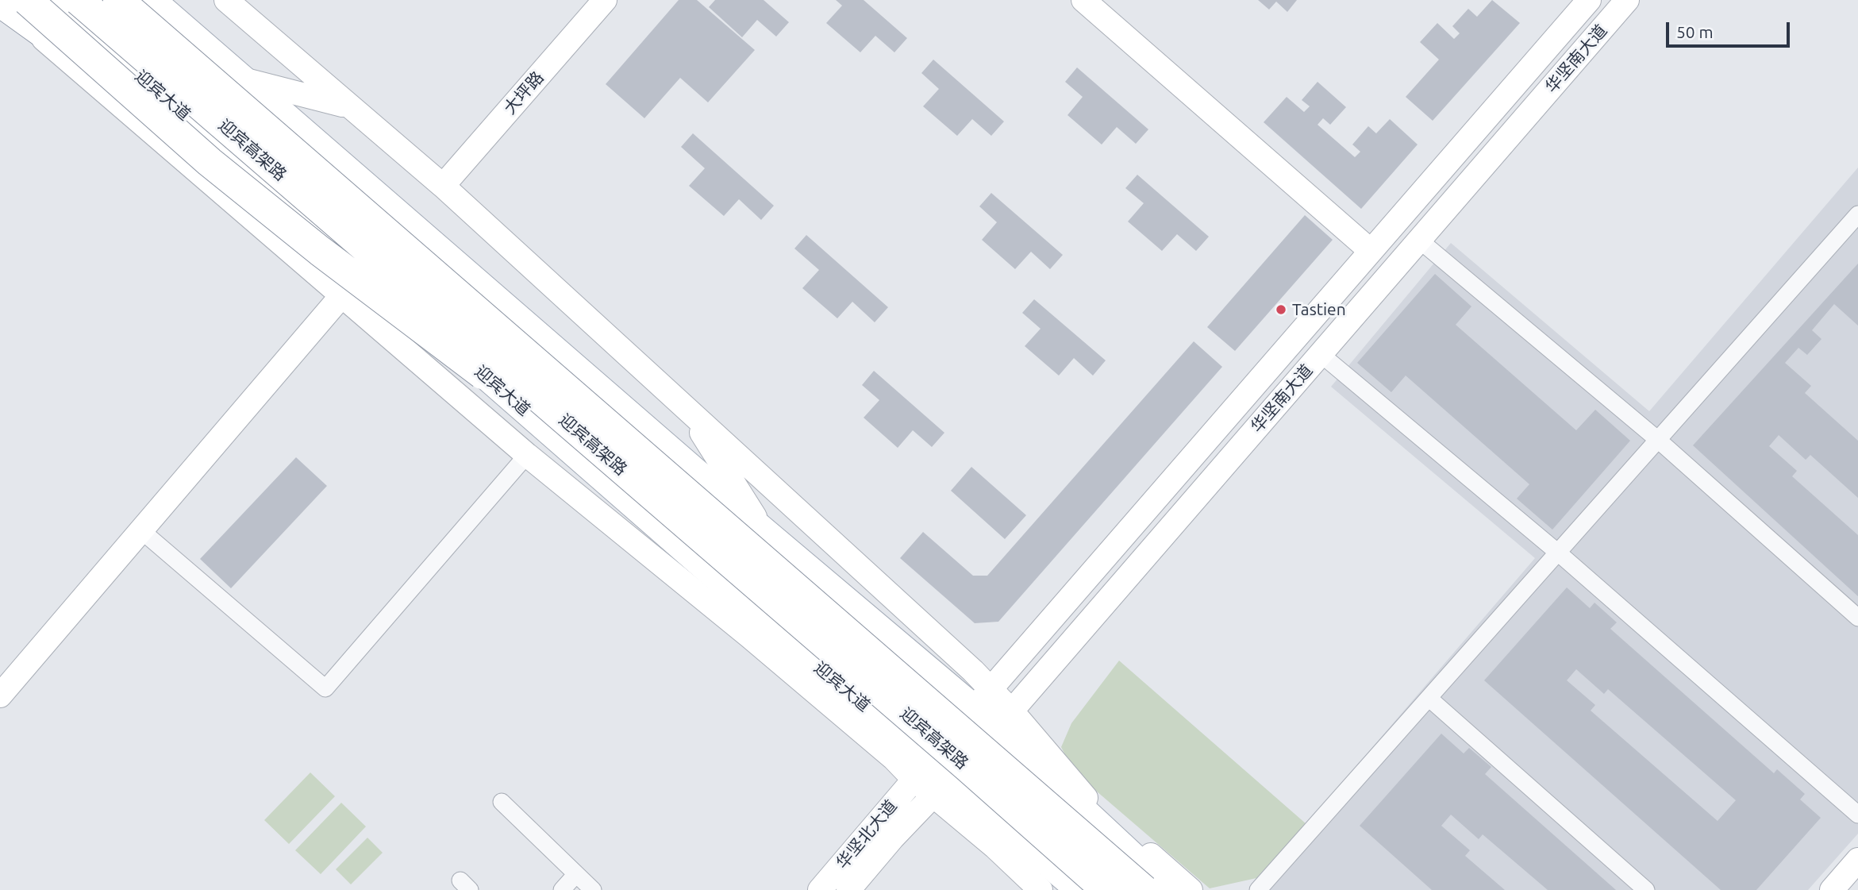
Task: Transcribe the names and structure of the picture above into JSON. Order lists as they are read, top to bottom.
{
  "streets": {
    "highway": ["迎宾高架路"],
    "main road": ["迎宾大道"],
    "street": ["华坚南大道", "大坪路", "华坚北大道"]
  },
  "crossings": [
    ["华坚南大道", "迎宾大道"],
    ["华坚南大道", "华坚北大道"],
    ["迎宾大道", "华坚北大道"]
  ],
  "places": ["Tastien"],
  "scale_bar": "50 m"
}
